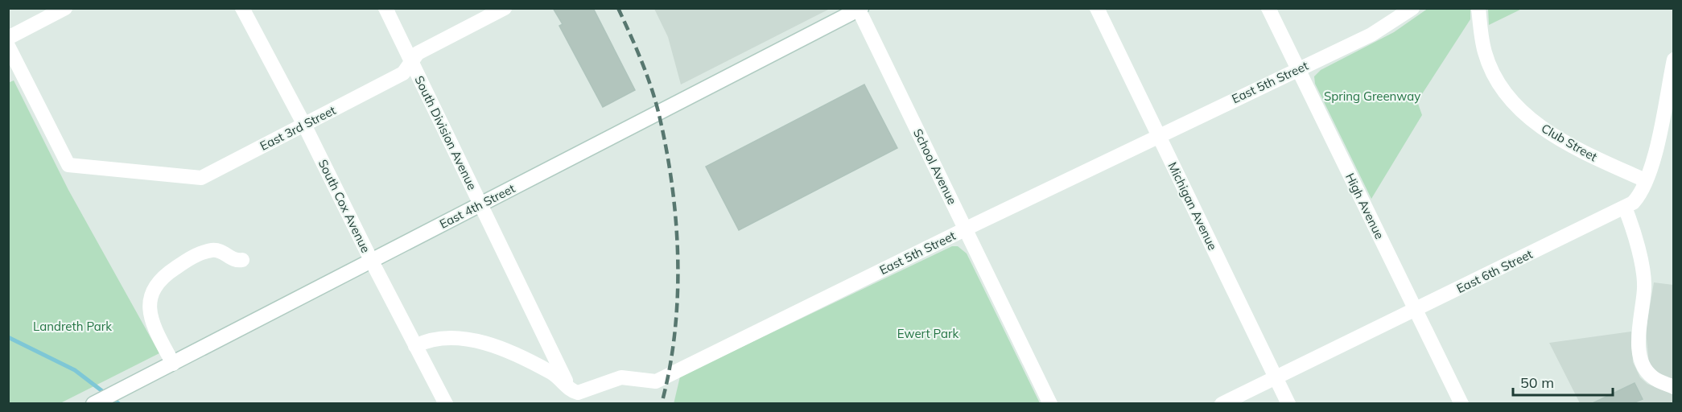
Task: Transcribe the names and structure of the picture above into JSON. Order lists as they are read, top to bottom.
{
  "streets": {
    "street": [
      "East 5th Street",
      "East 3rd Street",
      "South Division Avenue",
      "Club Street",
      "School Avenue",
      "South Cox Avenue",
      "East 4th Street",
      "Michigan Avenue",
      "High Avenue",
      "East 6th Street"
    ]
  },
  "crossings": [
    ["East 5th Street", "South Division Avenue"],
    ["East 5th Street", "School Avenue"],
    ["East 5th Street", "Michigan Avenue"],
    ["East 5th Street", "High Avenue"],
    ["East 3rd Street", "South Division Avenue"],
    ["East 3rd Street", "South Cox Avenue"],
    ["South Division Avenue", "East 4th Street"],
    ["Club Street", "East 6th Street"],
    ["School Avenue", "East 4th Street"],
    ["South Cox Avenue", "East 4th Street"],
    ["Michigan Avenue", "East 6th Street"],
    ["High Avenue", "East 6th Street"]
  ],
  "parks": ["Spring Greenway", "Landreth Park", "Ewert Park"],
  "scale_bar": "50 m"
}
